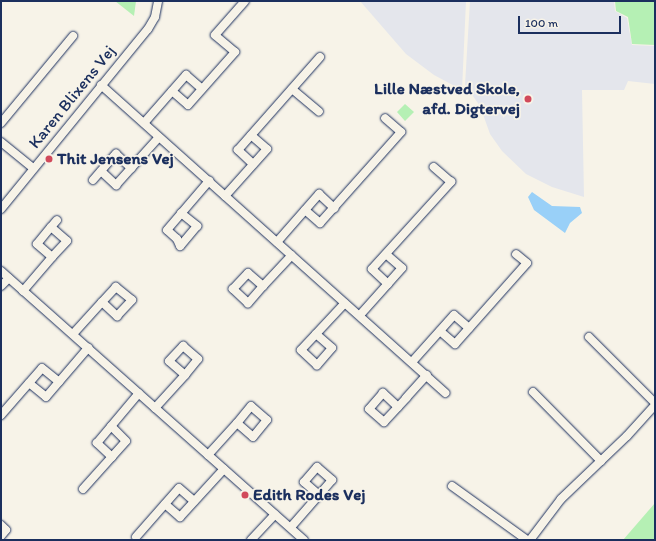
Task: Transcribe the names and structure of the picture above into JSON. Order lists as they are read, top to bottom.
{
  "streets": {
    "street": ["Karen Blixens Vej"]
  },
  "places": ["Lille Næstved Skole, afd. Digtervej", "Thit Jensens Vej", "Edith Rodes Vej"],
  "scale_bar": "100 m"
}
